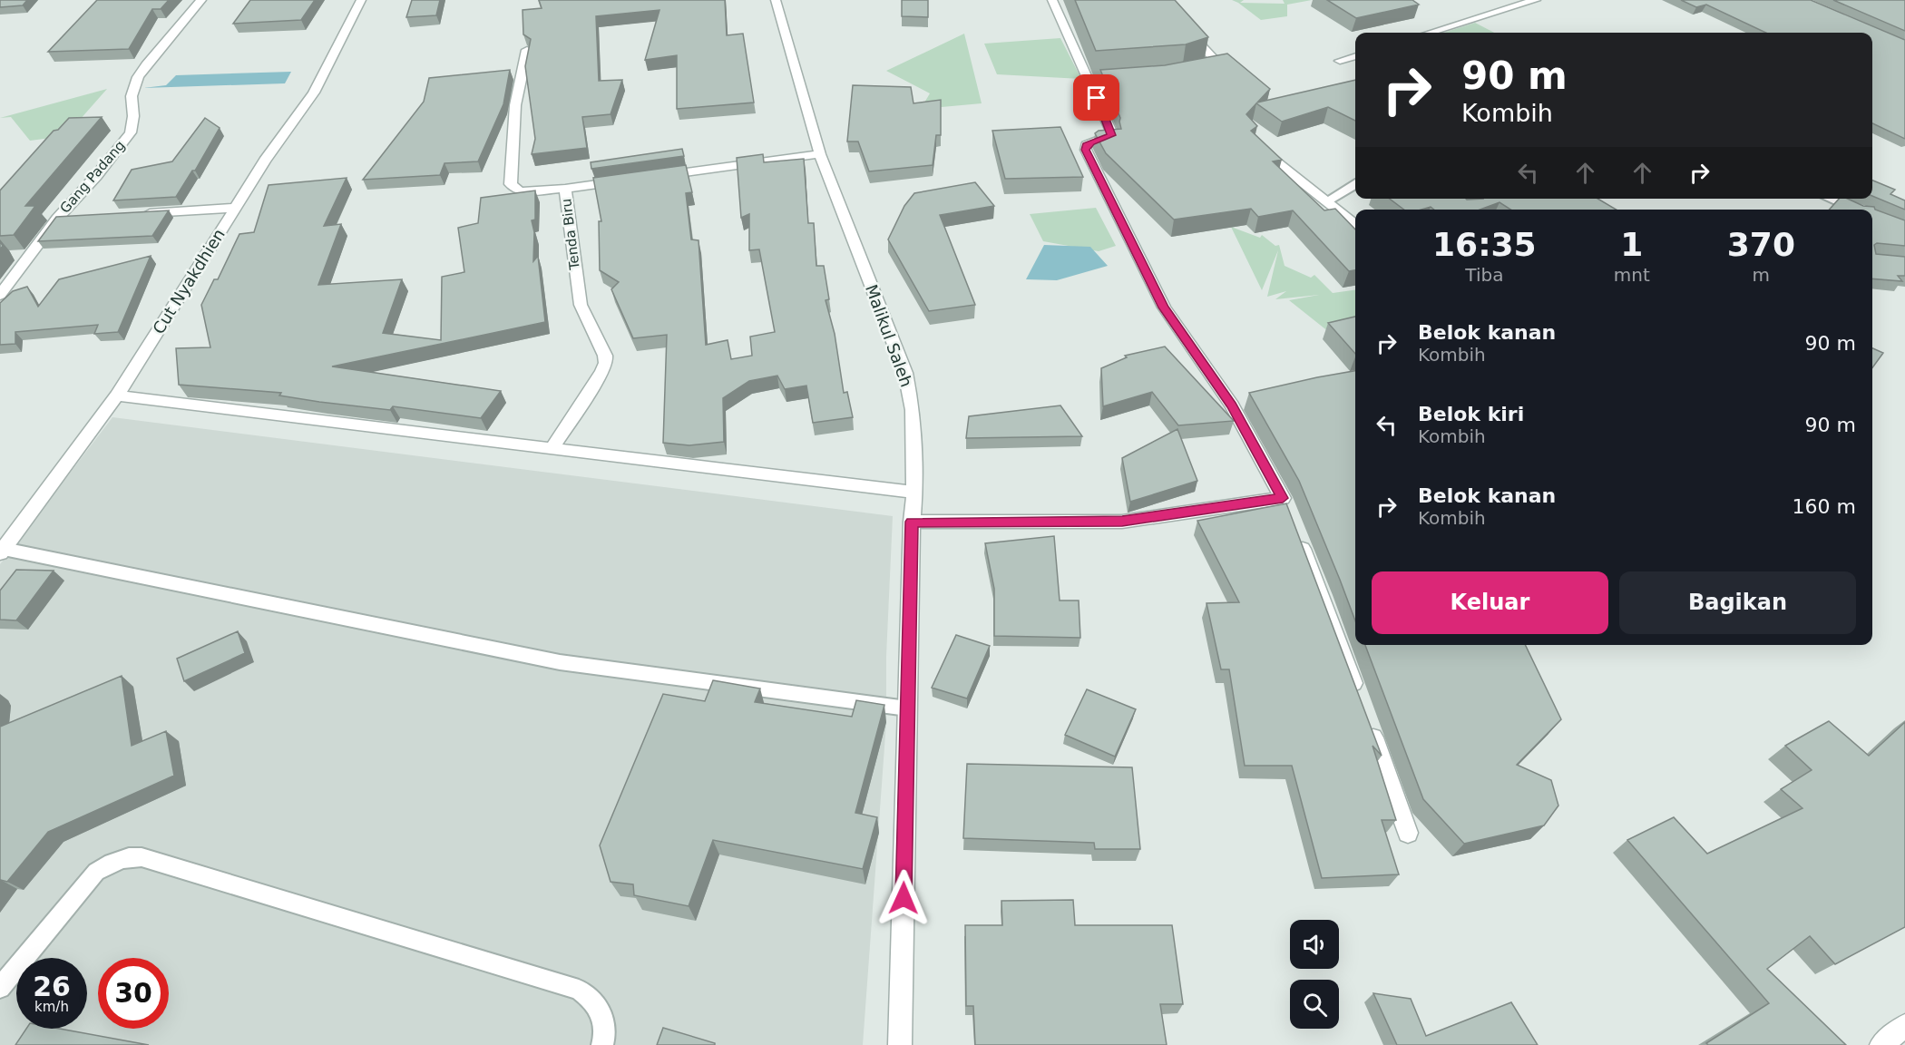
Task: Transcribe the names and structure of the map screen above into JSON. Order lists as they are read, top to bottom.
{
  "streets": {
    "street": [
      "Gang Padang",
      "Tenda Biru",
      "Cut Nyakdhien",
      "Malikul Saleh"
    ]
  },
  "page": {
    "turn": ["90 m", "Kombih"],
    "eta": [
      "16:35",
      "Tiba",
      "1",
      "mnt",
      "370",
      "m"
    ],
    "list": [
      {
        "name": "Belok kanan",
        "note": "Kombih",
        "value": "90 m"
      },
      {
        "name": "Belok kiri",
        "note": "Kombih",
        "value": "90 m"
      },
      {
        "name": "Belok kanan",
        "note": "Kombih",
        "value": "160 m"
      }
    ],
    "buttons": ["Keluar", "Bagikan"],
    "speed": "26 km/h",
    "limit": "30"
  }
}
